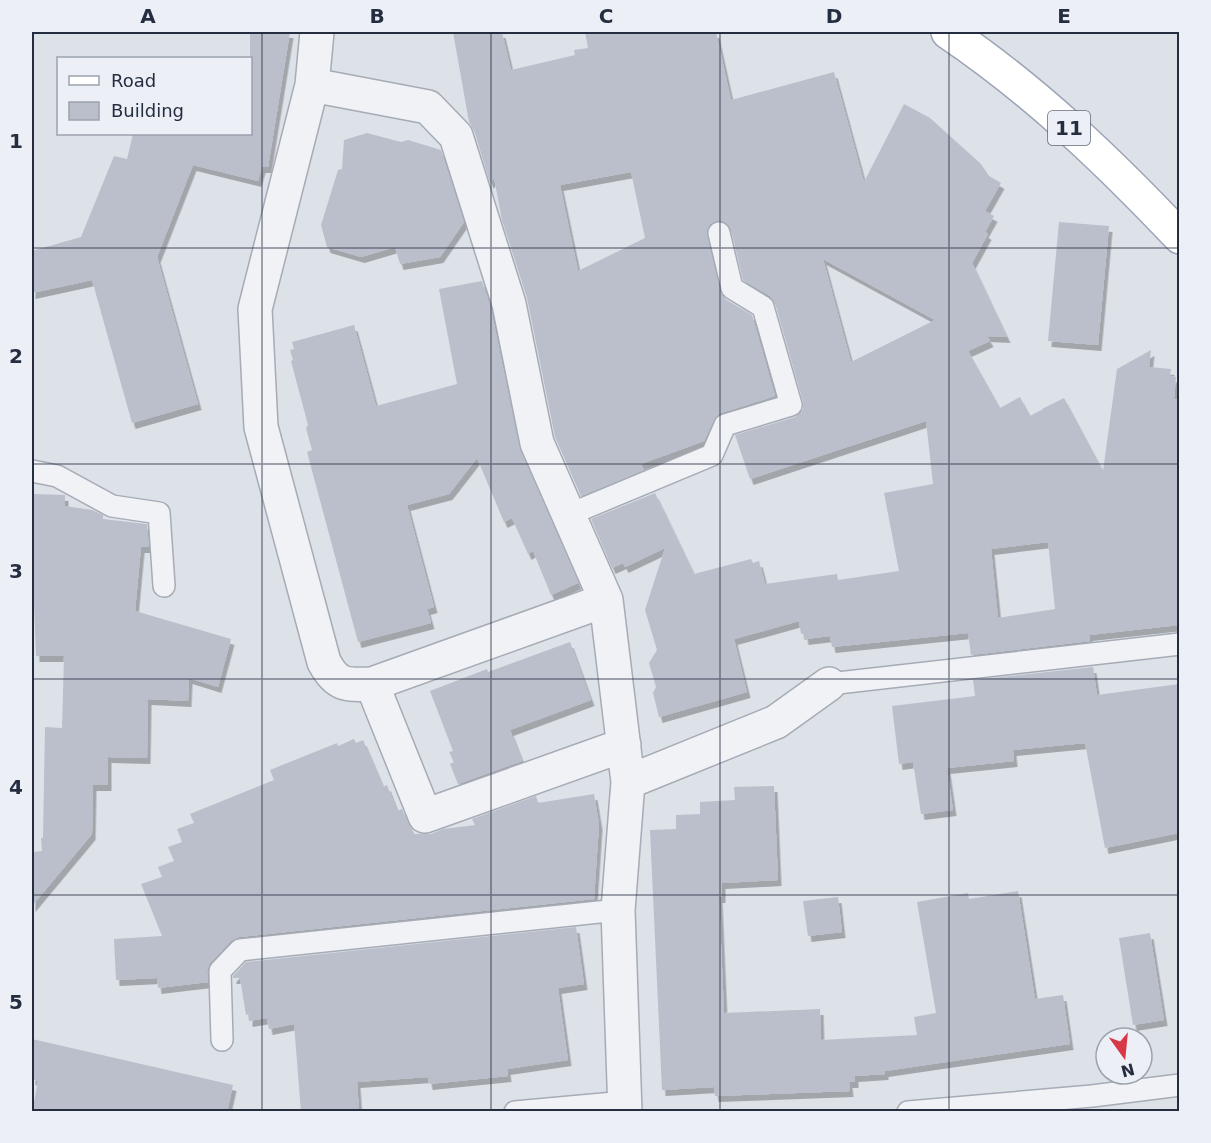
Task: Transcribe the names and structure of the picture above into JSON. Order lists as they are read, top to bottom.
{
  "streets": {
    "main road": ["11"]
  },
  "legend": ["Road", "Building"],
  "north": "bottom",
  "grid": {
    "columns": [
      "A",
      "B",
      "C",
      "D",
      "E"
    ],
    "rows": [
      "1",
      "2",
      "3",
      "4",
      "5"
    ]
  }
}
